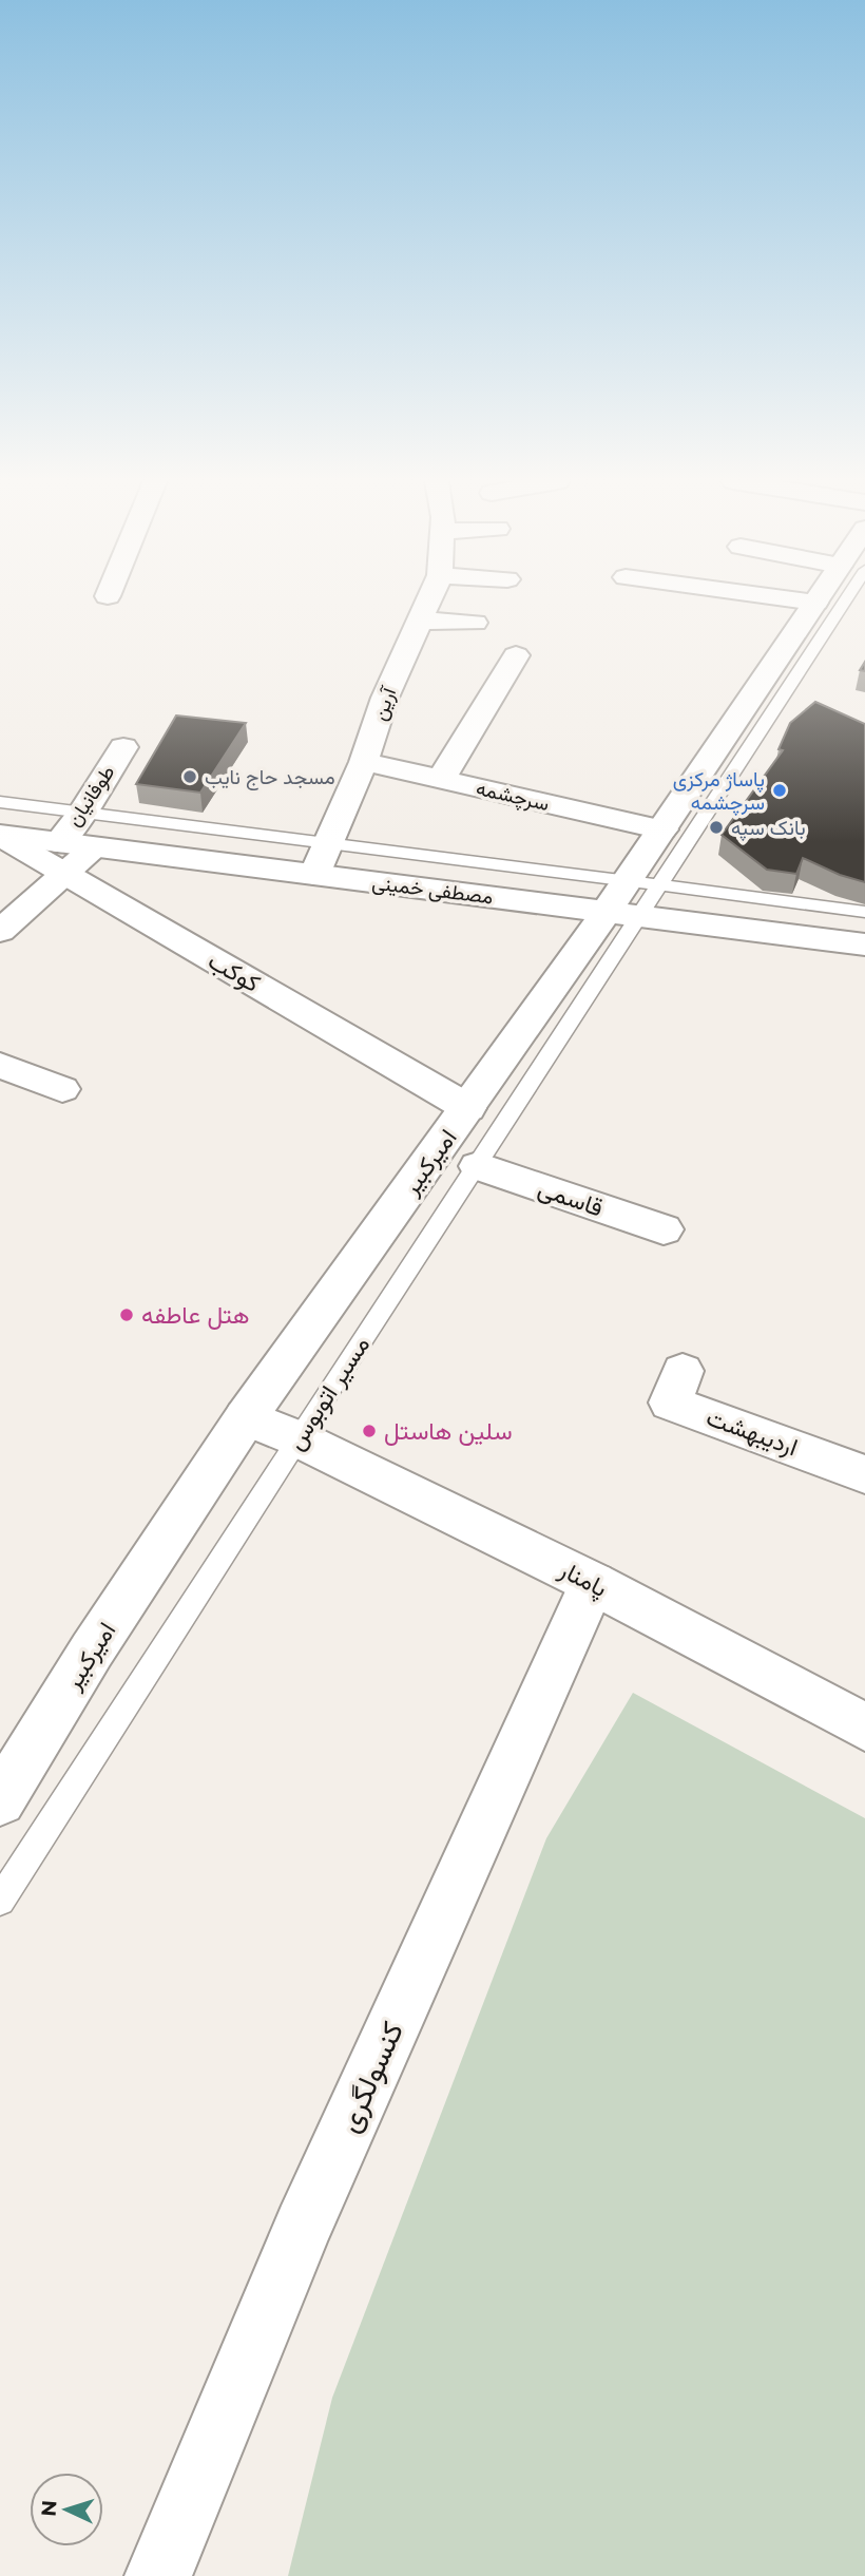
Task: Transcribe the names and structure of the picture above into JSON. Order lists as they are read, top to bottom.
{
  "streets": {
    "street": [
      "آرین",
      "طوفانیان",
      "سرچشمه",
      "مصطفی خمینی",
      "کوکب",
      "امیرکبیر",
      "قاسمی",
      "اردیبهشت",
      "پامنار",
      "کنسولگری"
    ],
    "lane": ["مسیر اتوبوس"]
  },
  "crossings": [
    ["آرین", "سرچشمه"],
    ["آرین", "مصطفی خمینی"],
    ["طوفانیان", "مصطفی خمینی"],
    ["طوفانیان", "کوکب"],
    ["سرچشمه", "امیرکبیر"],
    ["مصطفی خمینی", "کوکب"],
    ["مصطفی خمینی", "امیرکبیر"],
    ["مصطفی خمینی", "مسیر اتوبوس"],
    ["کوکب", "امیرکبیر"],
    ["امیرکبیر", "مسیر اتوبوس"],
    ["امیرکبیر", "پامنار"],
    ["قاسمی", "مسیر اتوبوس"],
    ["مسیر اتوبوس", "پامنار"],
    ["پامنار", "کنسولگری"]
  ],
  "places": [
    "مسجد حاج نایب",
    "پاساژ مرکزی سرچشمه",
    "بانک سپه",
    "هتل عاطفه",
    "سلین هاستل"
  ],
  "north": "left"
}
